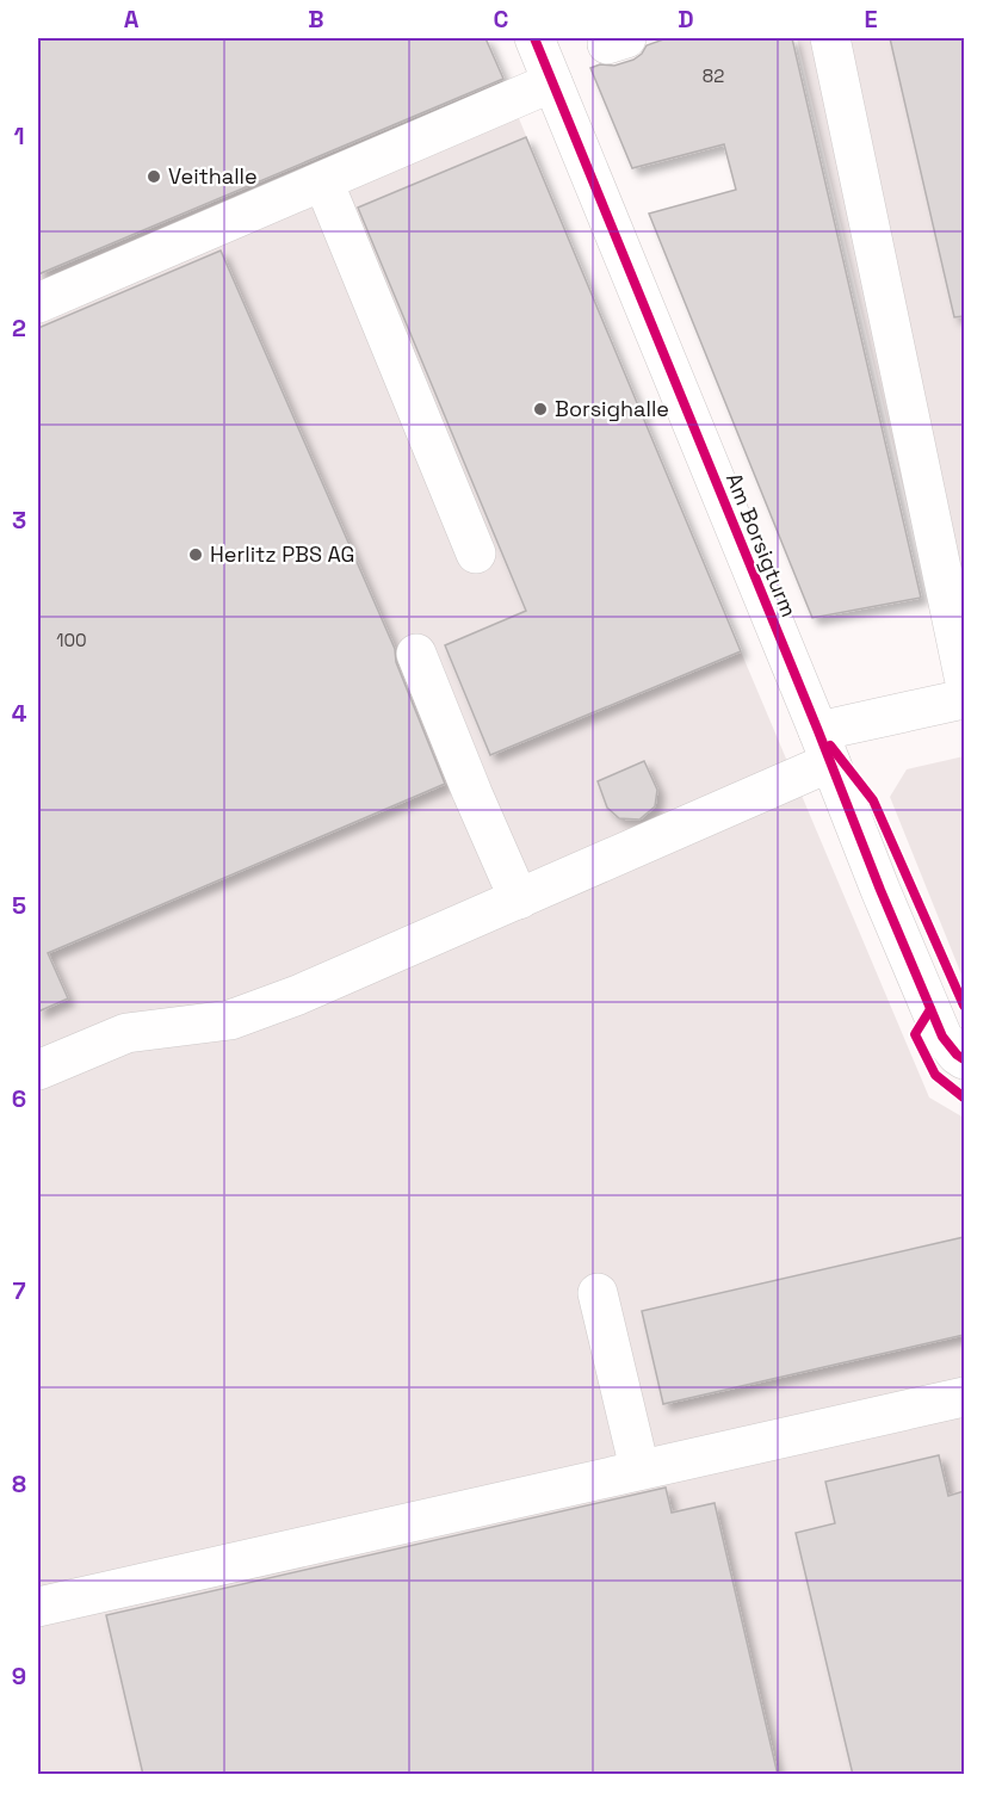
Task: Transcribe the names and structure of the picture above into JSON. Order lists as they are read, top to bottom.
{
  "streets": {
    "street": ["Am Borsigturm"]
  },
  "places": ["Veithalle", "Borsighalle", "Herlitz PBS AG"],
  "house_numbers": ["82", "100"],
  "grid": {
    "columns": [
      "A",
      "B",
      "C",
      "D",
      "E"
    ],
    "rows": [
      "1",
      "2",
      "3",
      "4",
      "5",
      "6",
      "7",
      "8",
      "9"
    ]
  }
}
